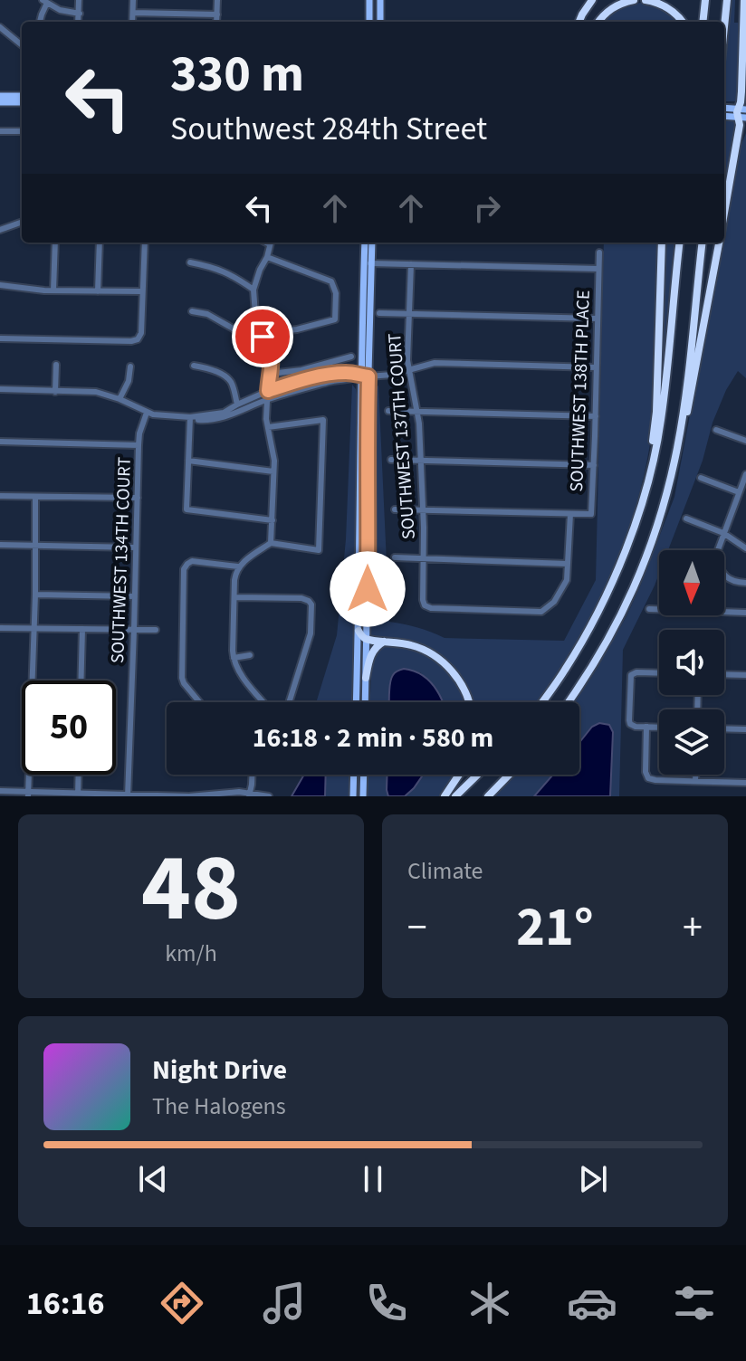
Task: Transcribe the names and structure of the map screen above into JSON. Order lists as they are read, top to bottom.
{
  "streets": {
    "street": ["SOUTHWEST 138TH PLACE", "SOUTHWEST 137TH COURT", "SOUTHWEST 134TH COURT"]
  },
  "north": "bottom",
  "page": {
    "turn": ["330 m", "Southwest 284th Street"],
    "limit": "50",
    "trip": "16:18 · 2 min · 580 m",
    "tile": [
      ["48", "km/h"],
      "Climate"
    ],
    "heat": ["−", "21°", "+"],
    "song": ["Night Drive", "The Halogens"],
    "tabs": "16:16"
  }
}
